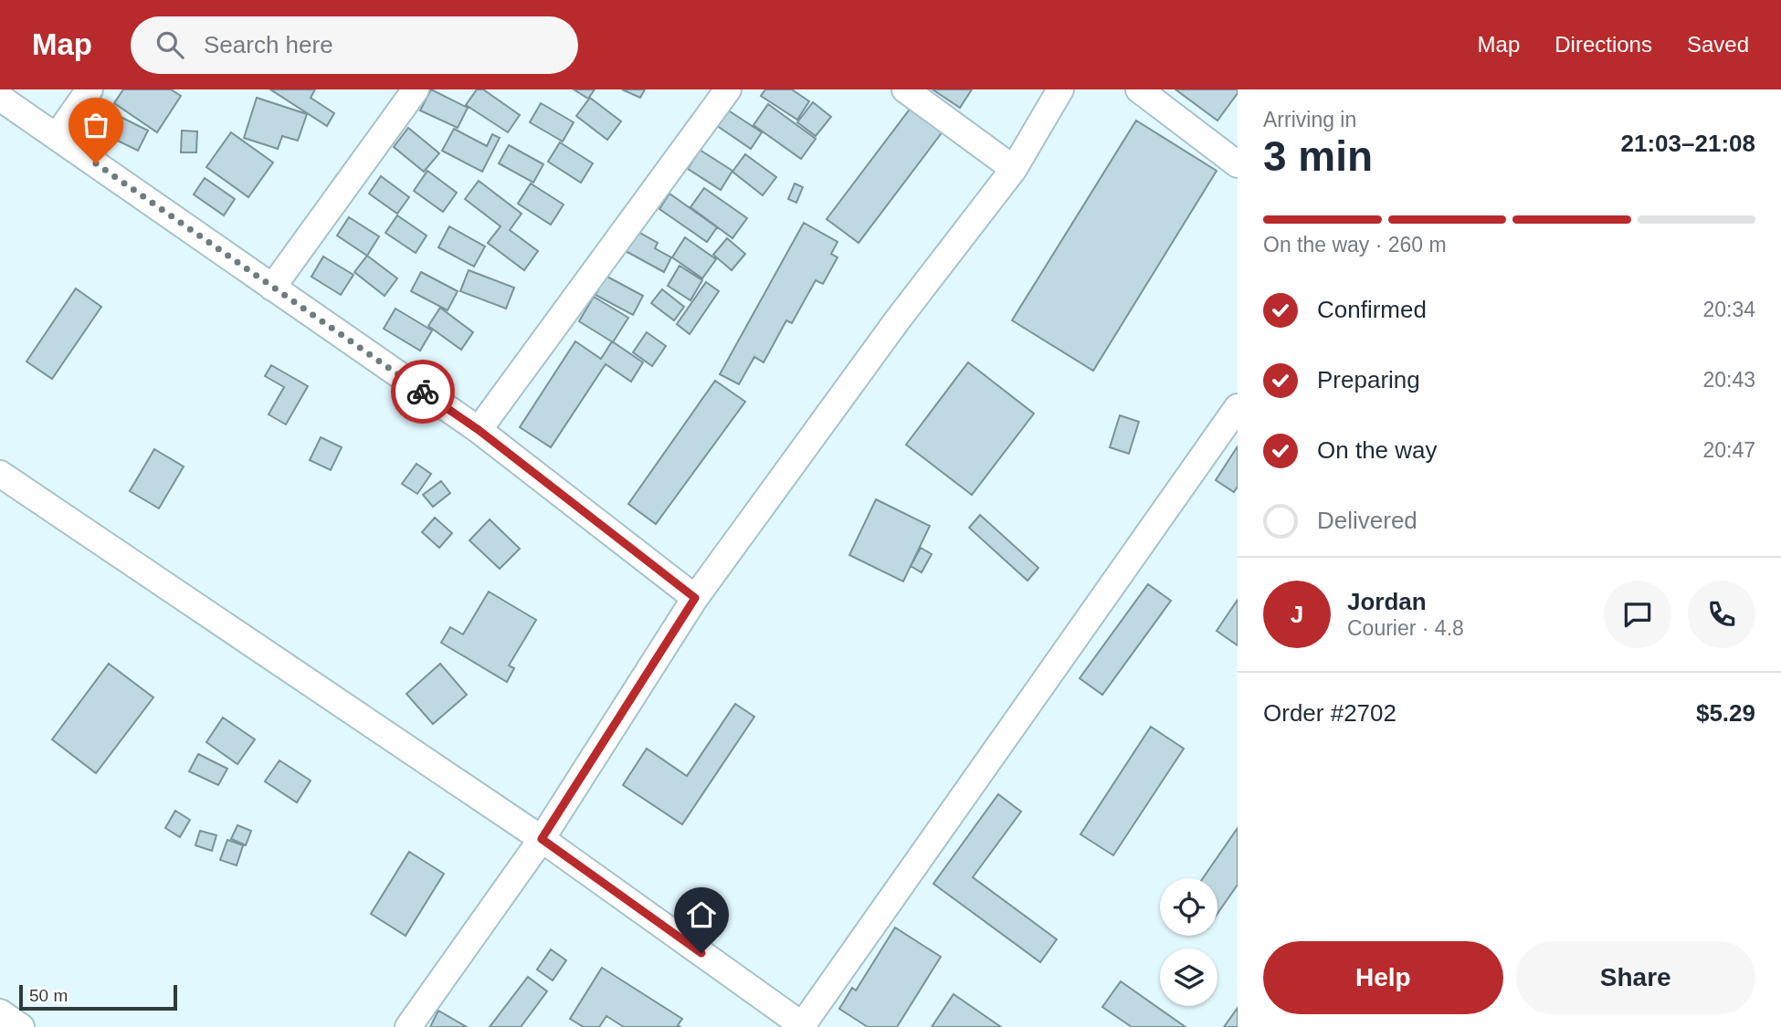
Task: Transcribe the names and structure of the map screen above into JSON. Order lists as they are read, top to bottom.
{
  "scale_bar": "50 m",
  "page": {
    "header": "Map",
    "search": "Search here",
    "nav": ["Map", "Directions", "Saved"],
    "heading": ["3 min", "Arriving in", "21:03–21:08"],
    "panel": [
      "Jordan",
      "Courier · 4.8",
      "Order #2702",
      "$5.29"
    ],
    "bar": "On the way · 260 m",
    "list": [
      ["Confirmed", "20:34"],
      ["Preparing", "20:43"],
      ["On the way", "20:47"],
      "Delivered"
    ],
    "round": "J",
    "buttons": ["Help", "Share"],
    "scale": "50 m"
  }
}
